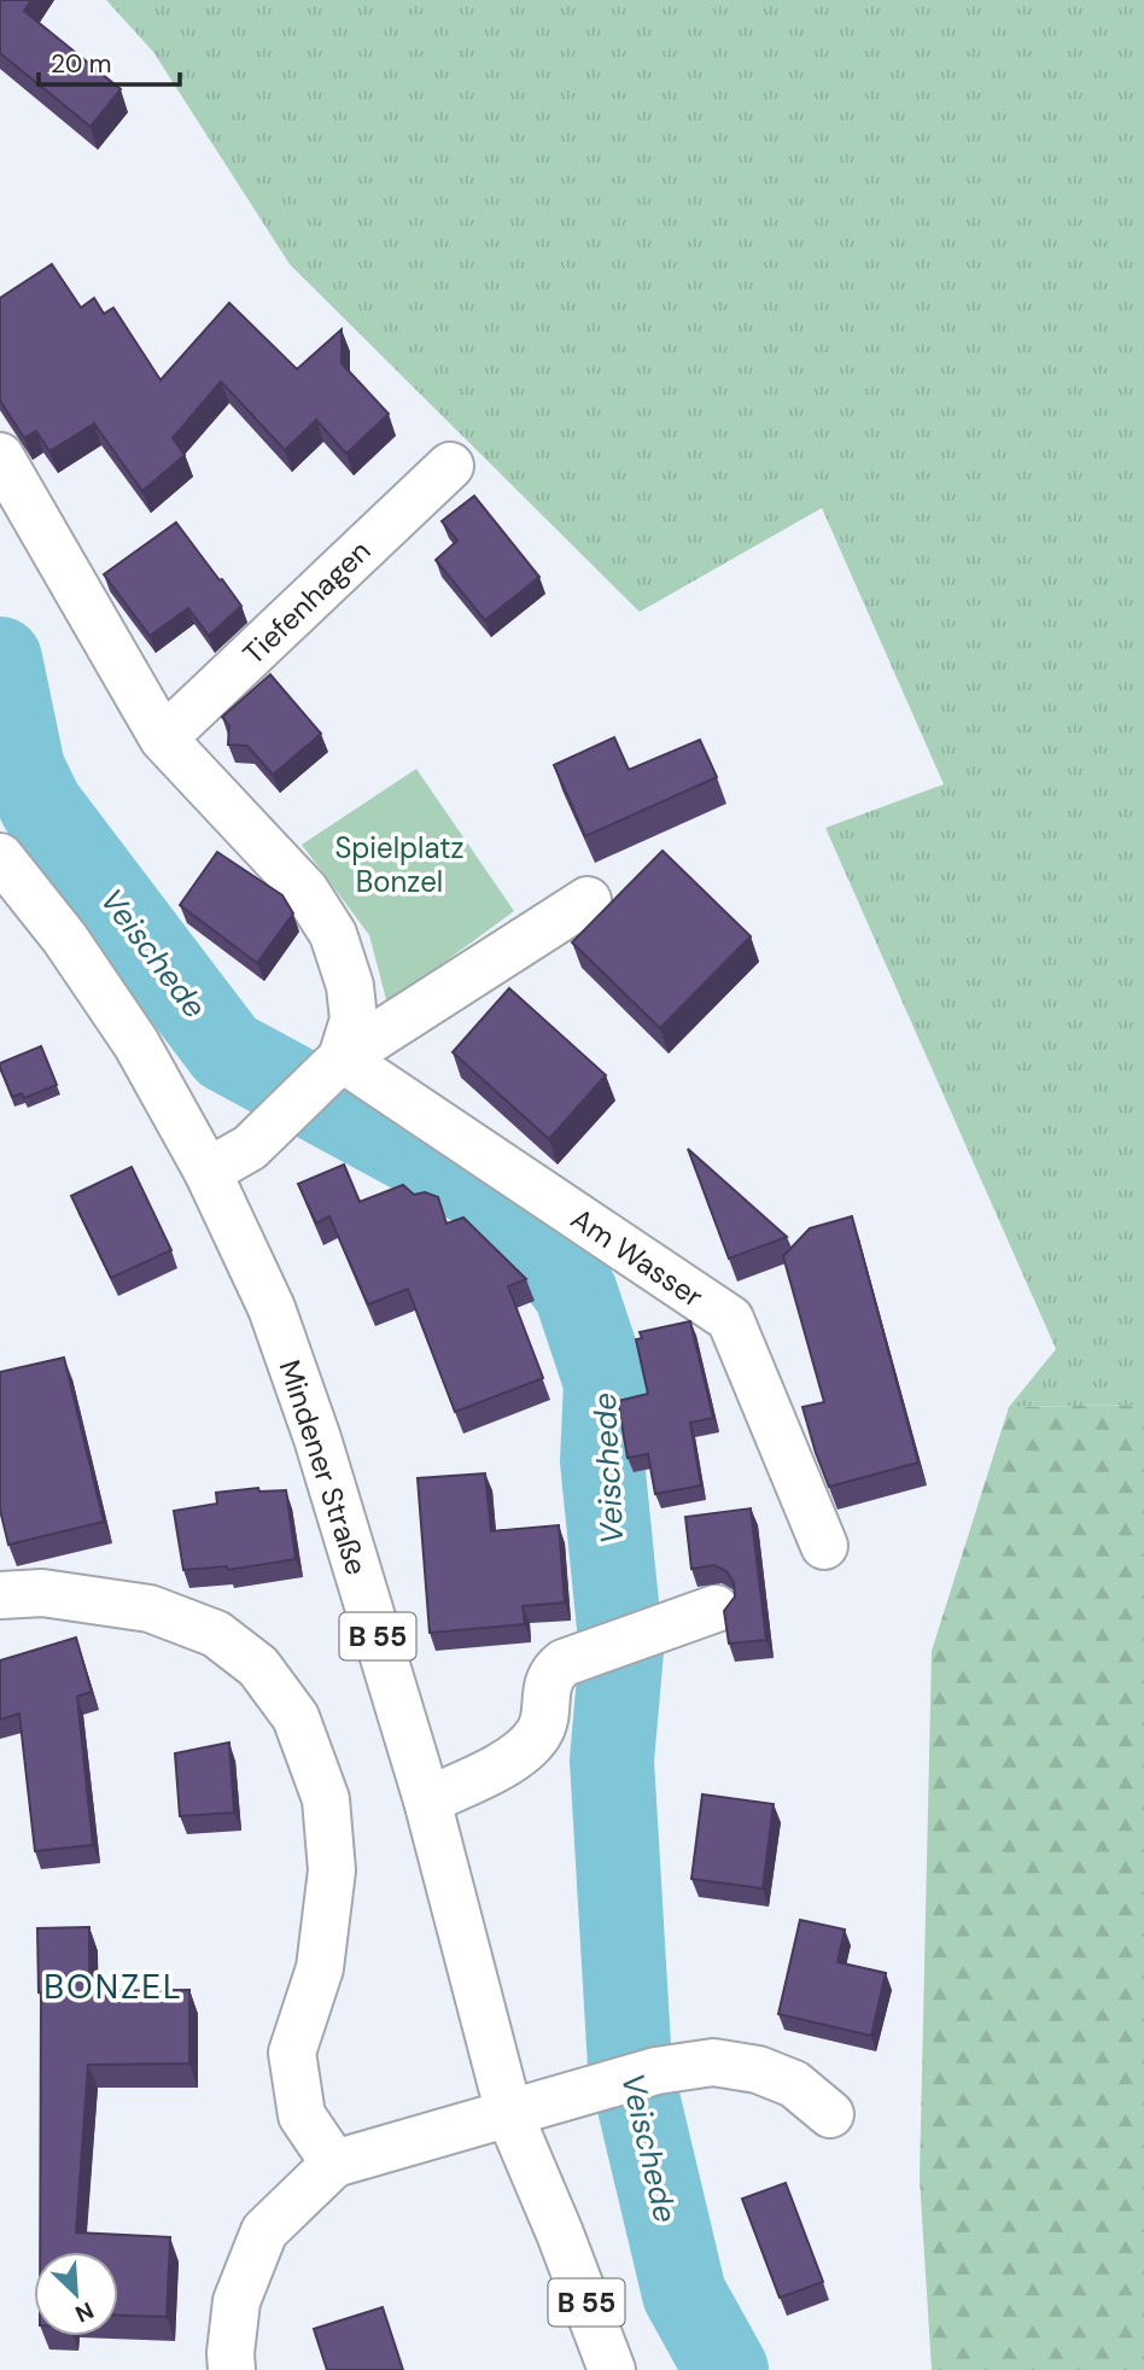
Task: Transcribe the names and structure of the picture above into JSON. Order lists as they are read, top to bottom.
{
  "streets": {
    "street": [
      "Tiefenhagen",
      "Am Wasser",
      "Mindener Straße",
      "B 55"
    ]
  },
  "districts": ["BONZEL"],
  "water": ["Veischede"],
  "parks": ["Spielplatz Bonzel"],
  "scale_bar": "20 m",
  "north": "bottom right"
}
